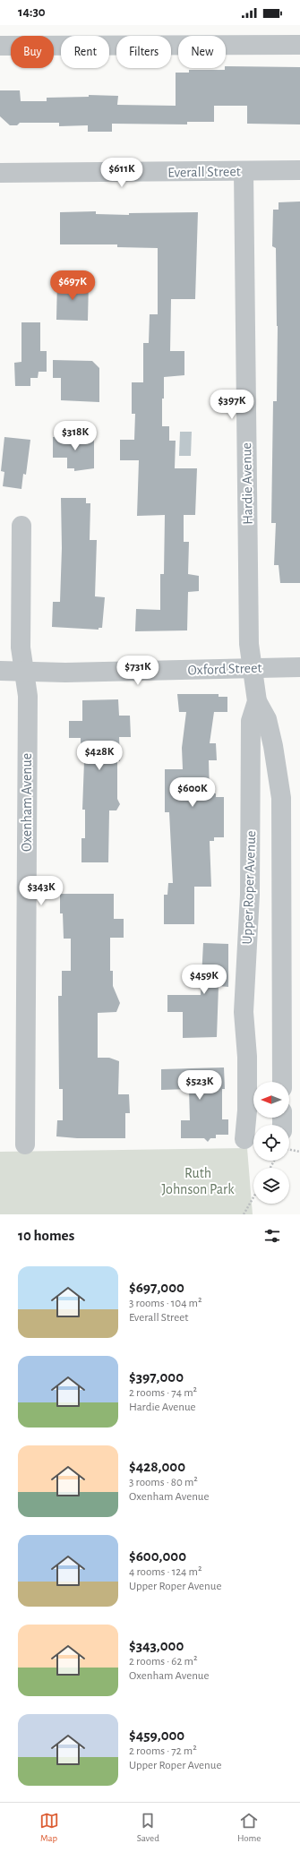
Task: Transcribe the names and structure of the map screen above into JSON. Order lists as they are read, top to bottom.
{
  "streets": {
    "street": [
      "Everall Street",
      "Hardie Avenue",
      "Oxford Street",
      "Oxenham Avenue",
      "Upper Roper Avenue"
    ]
  },
  "crossings": [
    ["Everall Street", "Hardie Avenue"],
    ["Hardie Avenue", "Oxford Street"],
    ["Hardie Avenue", "Upper Roper Avenue"],
    ["Oxford Street", "Oxenham Avenue"],
    ["Oxford Street", "Upper Roper Avenue"]
  ],
  "parks": ["Ruth Johnson Park"],
  "north": "left",
  "page": {
    "status": "14:30",
    "chip": [
      "Buy",
      "Rent",
      "Filters",
      "New"
    ],
    "price": [
      "$611K",
      "$697K",
      "$397K",
      "$318K",
      "$731K",
      "$428K",
      "$600K",
      "$343K",
      "$459K",
      "$523K"
    ],
    "heading": "10 homes",
    "list": [
      {
        "name": "$697,000",
        "note": "3 rooms · 104 m² · Everall Street"
      },
      {
        "name": "$397,000",
        "note": "2 rooms · 74 m² · Hardie Avenue"
      },
      {
        "name": "$428,000",
        "note": "3 rooms · 80 m² · Oxenham Avenue"
      },
      {
        "name": "$600,000",
        "note": "4 rooms · 124 m² · Upper Roper Avenue"
      },
      {
        "name": "$343,000",
        "note": "2 rooms · 62 m² · Oxenham Avenue"
      },
      {
        "name": "$459,000",
        "note": "2 rooms · 72 m² · Upper Roper Avenue"
      }
    ],
    "tabs": ["Map", "Saved", "Home"]
  }
}
